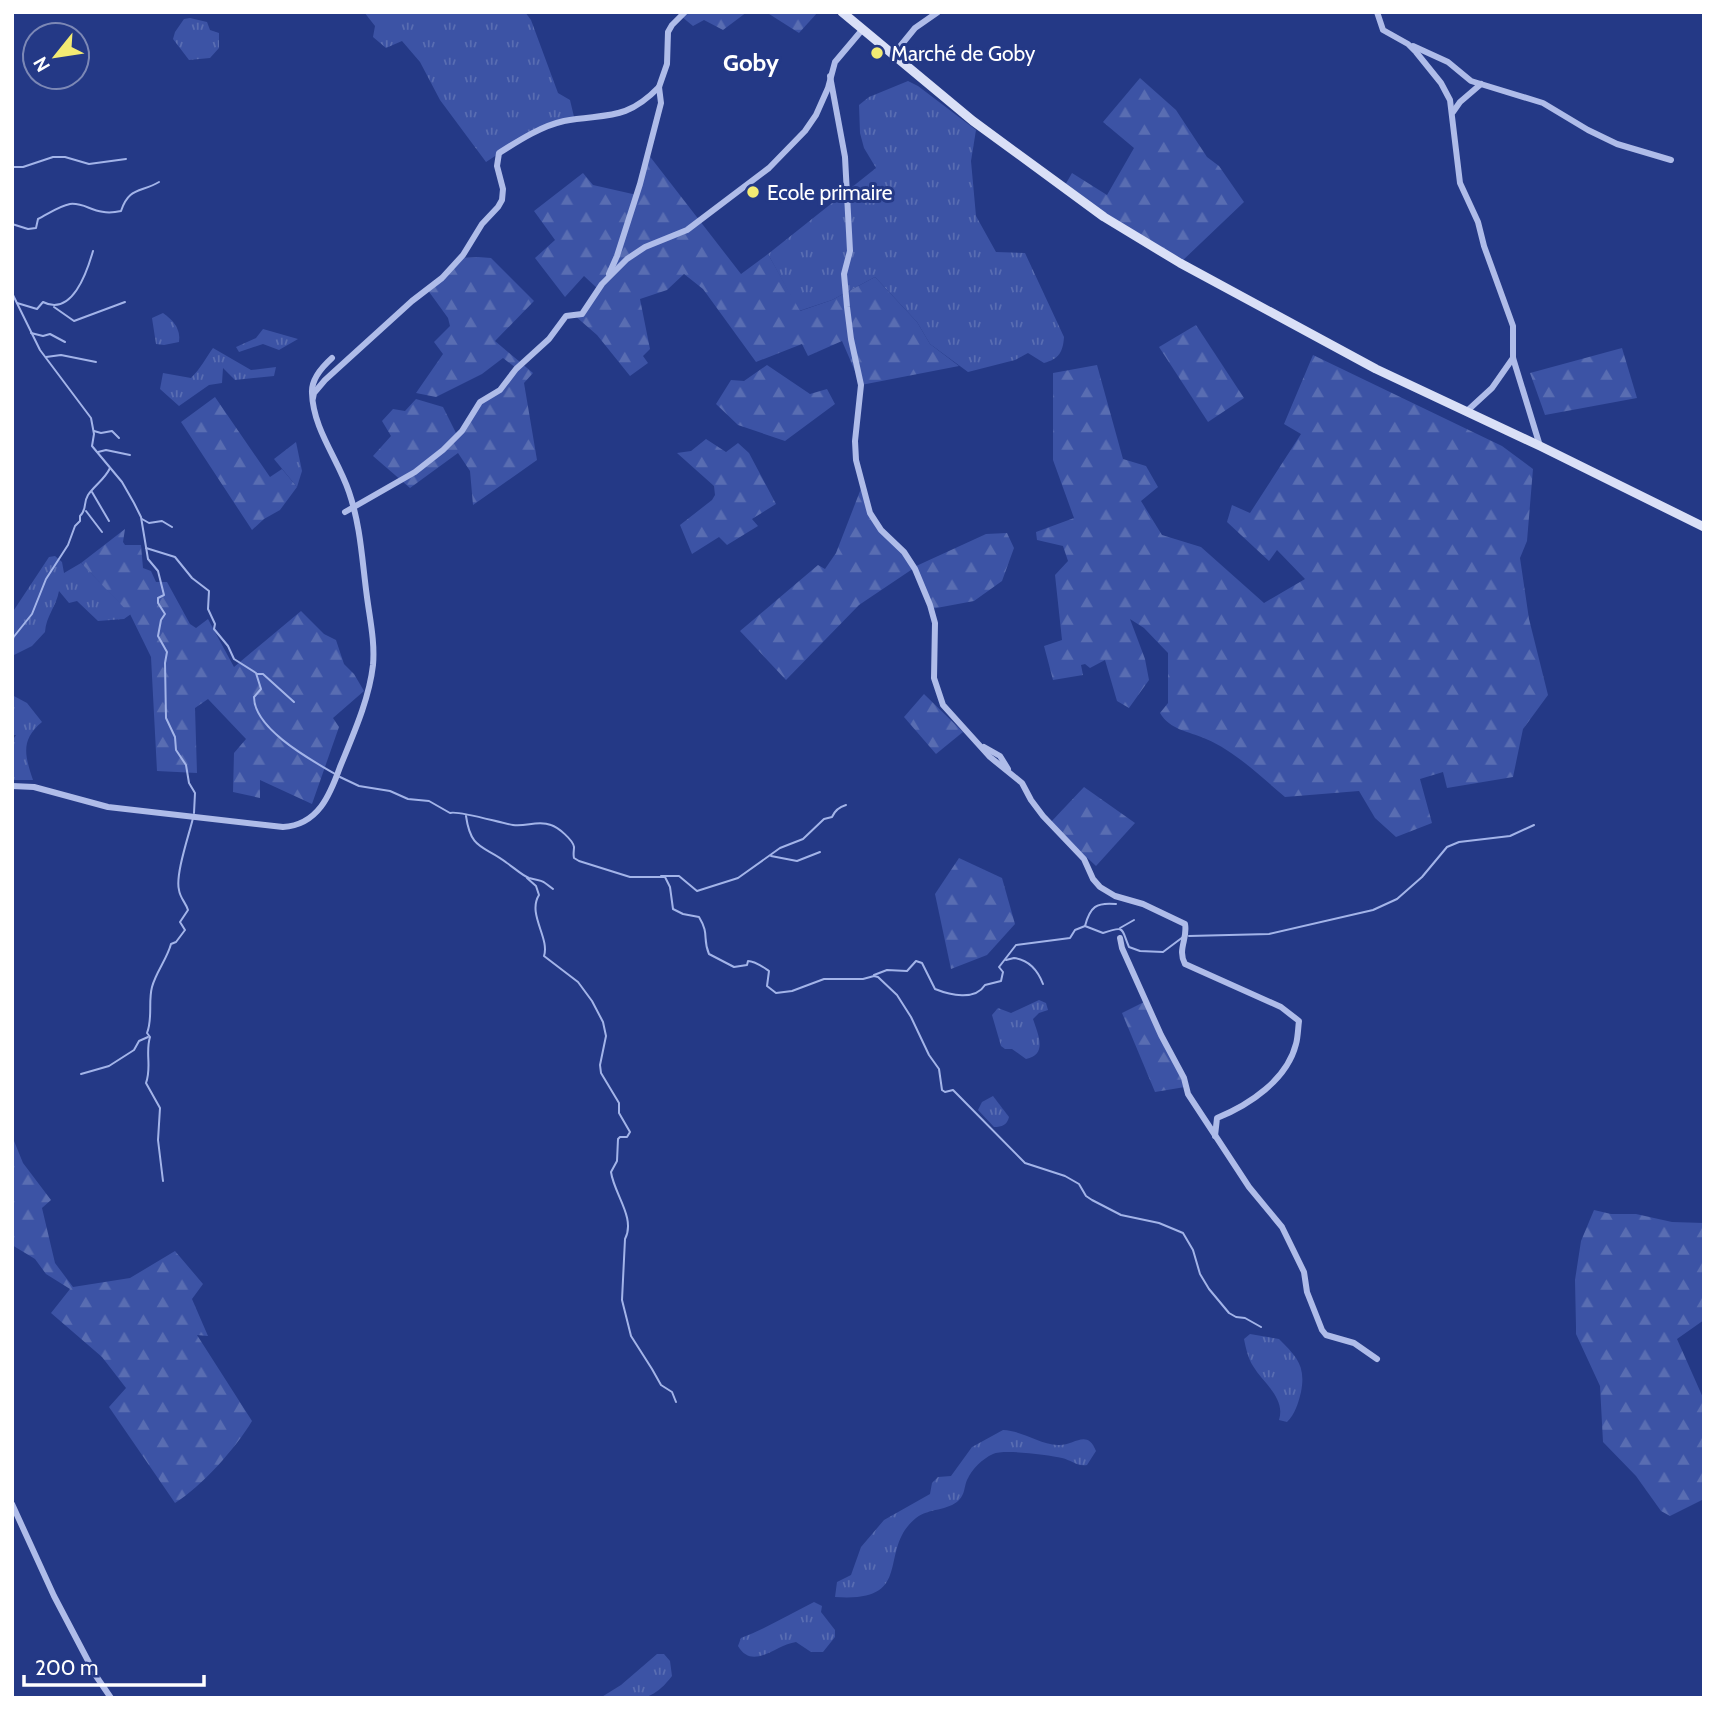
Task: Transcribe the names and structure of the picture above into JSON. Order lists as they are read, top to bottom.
{
  "districts": ["Goby"],
  "places": ["Marché de Goby", "Ecole primaire"],
  "scale_bar": "200 m",
  "north": "bottom left"
}
